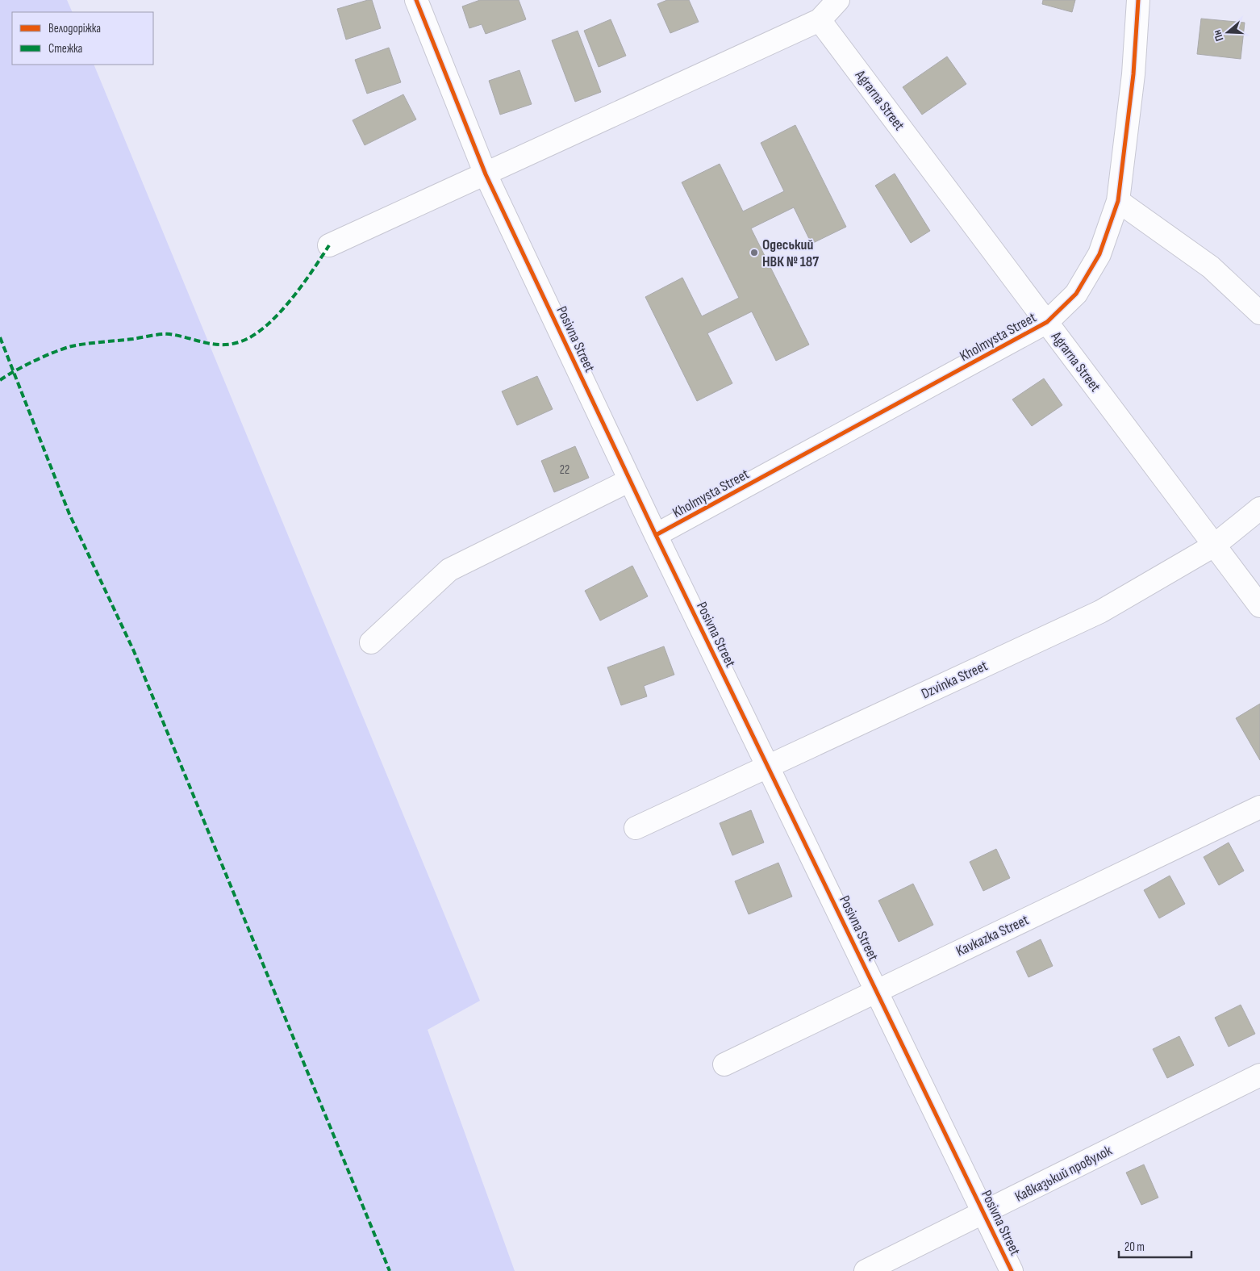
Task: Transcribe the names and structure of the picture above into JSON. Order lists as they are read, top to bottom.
{
  "streets": {
    "street": [
      "Agrarna Street",
      "Kholmysta Street",
      "Posivna Street",
      "Dzvinka Street",
      "Kavkazka Street",
      "Кавказький провулок"
    ]
  },
  "crossings": [
    ["Agrarna Street", "Kholmysta Street"],
    ["Agrarna Street", "Dzvinka Street"],
    ["Kholmysta Street", "Posivna Street"],
    ["Posivna Street", "Dzvinka Street"],
    ["Posivna Street", "Kavkazka Street"],
    ["Posivna Street", "Кавказький провулок"]
  ],
  "places": ["Одеський НВК № 187"],
  "house_numbers": ["22"],
  "legend": ["Велодоріжка", "Стежка"],
  "scale_bar": "20 m",
  "north": "left"
}
